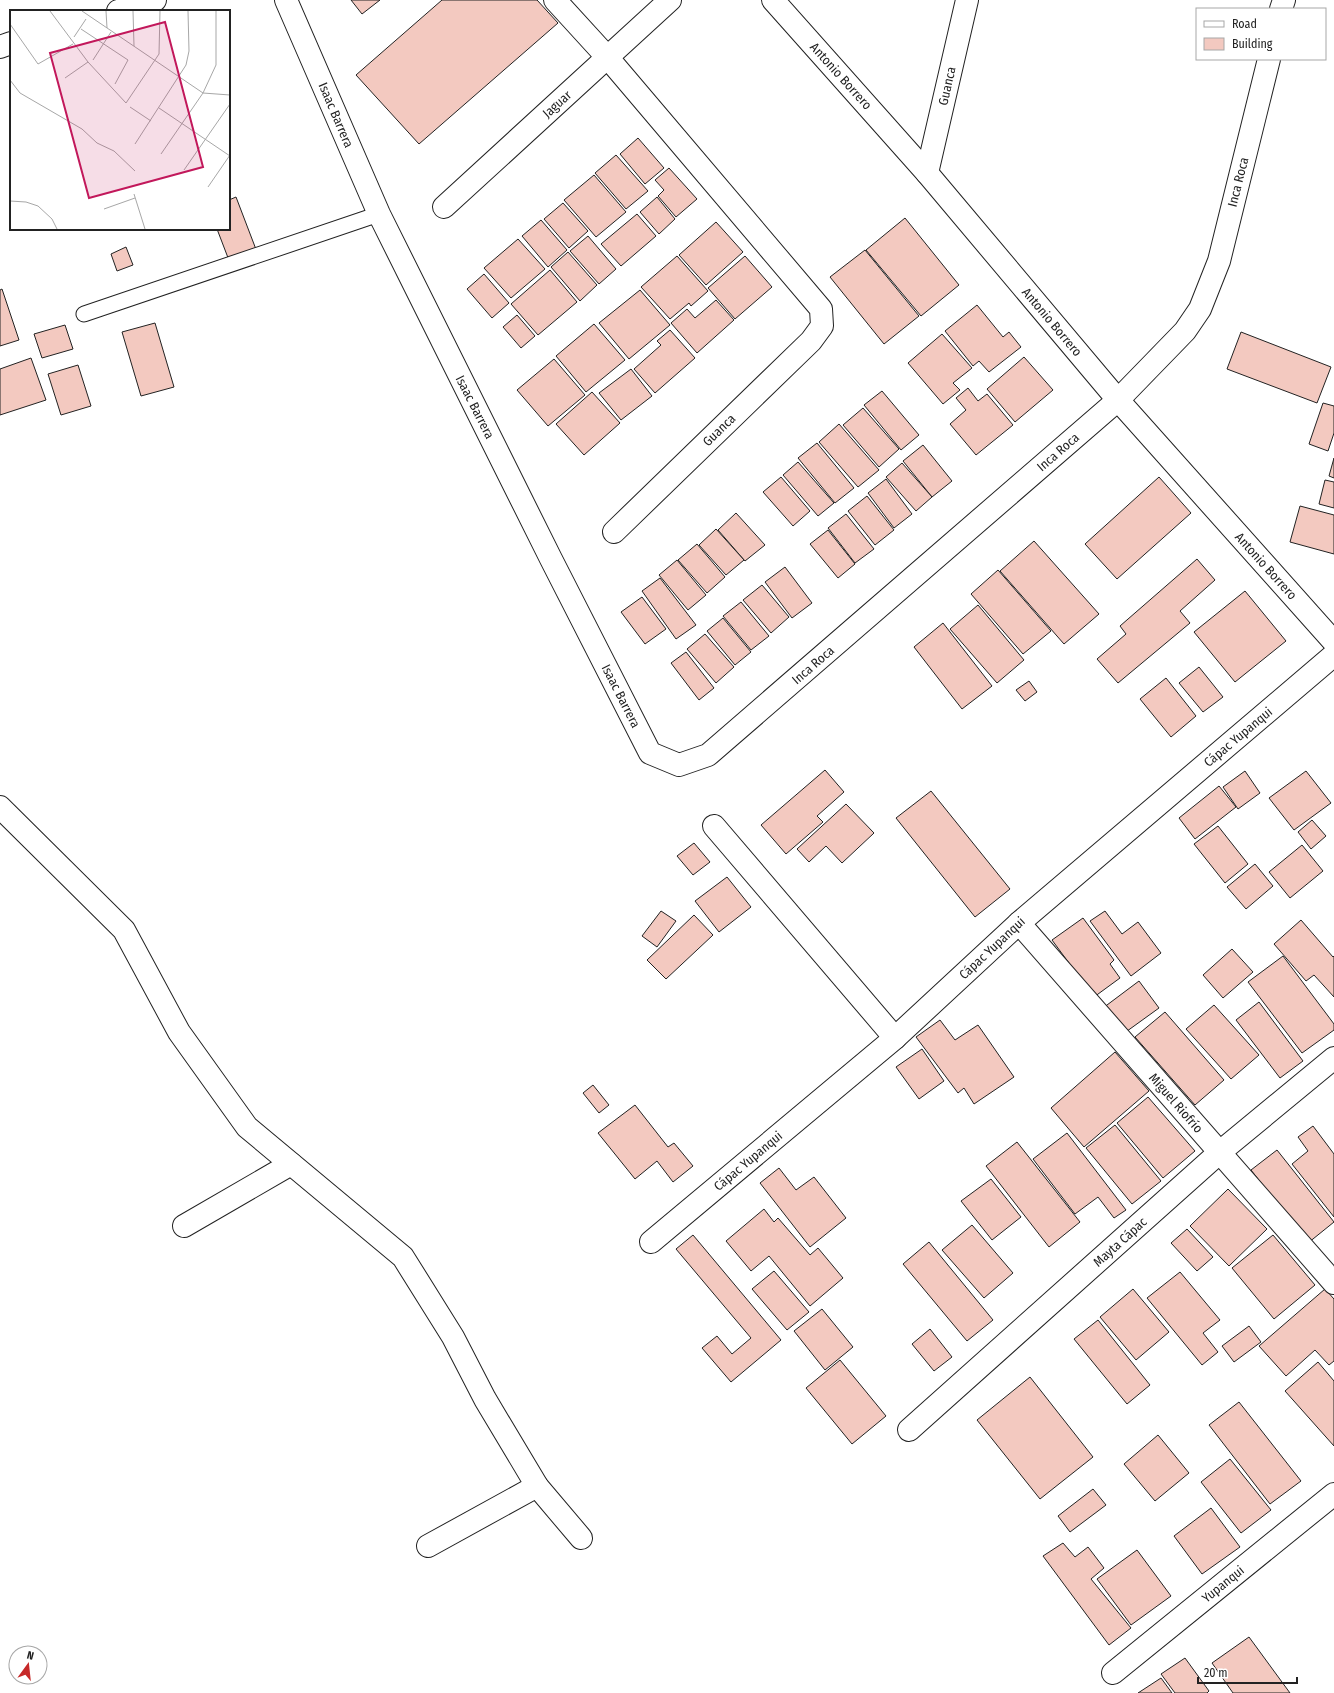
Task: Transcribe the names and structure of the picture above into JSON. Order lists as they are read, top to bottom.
{
  "streets": {
    "street": [
      "Antonio Borrero",
      "Guanca",
      "Jaguar",
      "Isaac Barrera",
      "Inca Roca",
      "Cápac Yupanqui",
      "Miguel Riofrío",
      "Mayta Cápac",
      "Yupanqui"
    ]
  },
  "crossings": [
    ["Antonio Borrero", "Guanca"],
    ["Antonio Borrero", "Inca Roca"],
    ["Guanca", "Jaguar"],
    ["Isaac Barrera", "Inca Roca"],
    ["Cápac Yupanqui", "Miguel Riofrío"],
    ["Miguel Riofrío", "Mayta Cápac"]
  ],
  "legend": ["Road", "Building"],
  "scale_bar": "20 m",
  "north": "top"
}
